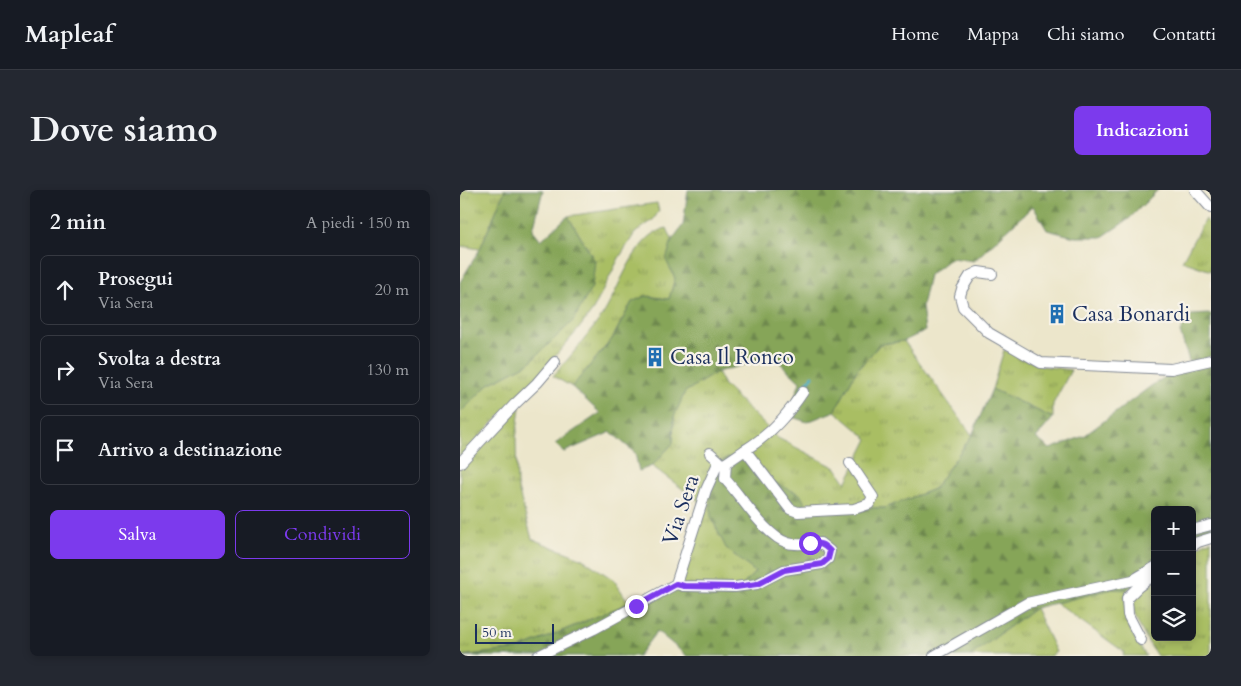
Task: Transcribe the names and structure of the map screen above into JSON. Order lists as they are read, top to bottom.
{
  "streets": {
    "street": ["Via Sera"]
  },
  "places": {
    "building": ["Casa Bonardi", "Casa Il Ronco"]
  },
  "scale_bar": "50 m",
  "page": {
    "header": "Mapleaf",
    "nav": [
      "Home",
      "Mappa",
      "Chi siamo",
      "Contatti"
    ],
    "title": "Dove siamo",
    "buttons": [
      "Indicazioni",
      ["Salva", "Condividi"]
    ],
    "heading": ["2 min", "A piedi · 150 m"],
    "list": [
      ["Prosegui", "Via Sera", "20 m"],
      ["Svolta a destra", "Via Sera", "130 m"],
      "Arrivo a destinazione"
    ],
    "map_buttons": ["+", "−"],
    "scale": "50 m"
  }
}
